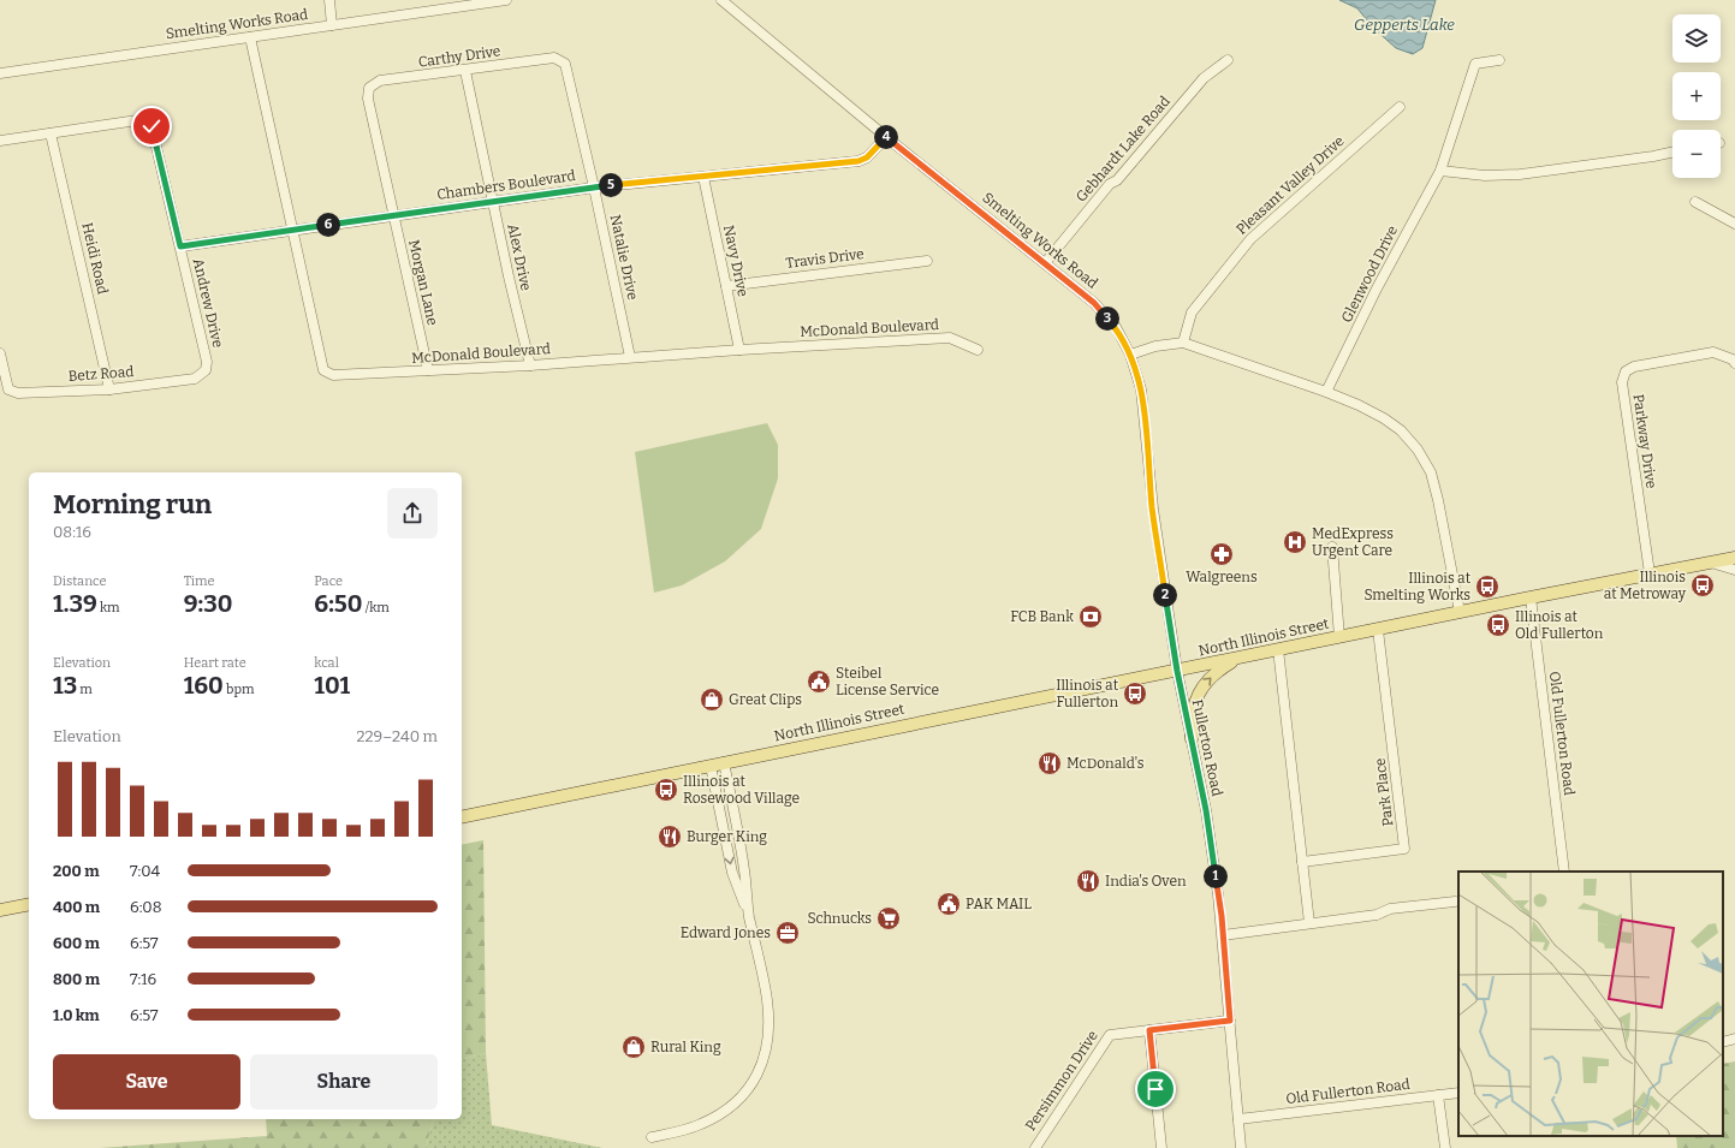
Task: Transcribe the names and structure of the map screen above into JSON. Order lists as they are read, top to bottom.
{
  "streets": {
    "main road": ["North Illinois Street"],
    "street": [
      "Smelting Works Road",
      "Carthy Drive",
      "Gebhardt Lake Road",
      "Chambers Boulevard",
      "Pleasant Valley Drive",
      "Alex Drive",
      "Natalie Drive",
      "Heidi Road",
      "Travis Drive",
      "Navy Drive",
      "Glenwood Drive",
      "Morgan Lane",
      "Andrew Drive",
      "McDonald Boulevard",
      "Betz Road",
      "Parkway Drive",
      "Old Fullerton Road",
      "Fullerton Road",
      "Park Place",
      "Persimmon Drive"
    ]
  },
  "crossings": [
    ["Smelting Works Road", "Gebhardt Lake Road"],
    ["Smelting Works Road", "Chambers Boulevard"],
    ["Smelting Works Road", "McDonald Boulevard"],
    ["Smelting Works Road", "Fullerton Road"],
    ["Carthy Drive", "Alex Drive"],
    ["Carthy Drive", "Natalie Drive"],
    ["Carthy Drive", "Morgan Lane"],
    ["Chambers Boulevard", "Alex Drive"],
    ["Chambers Boulevard", "Natalie Drive"],
    ["Chambers Boulevard", "Navy Drive"],
    ["Chambers Boulevard", "Morgan Lane"],
    ["Chambers Boulevard", "Andrew Drive"],
    ["Chambers Boulevard", "McDonald Boulevard"],
    ["Alex Drive", "McDonald Boulevard"],
    ["Natalie Drive", "McDonald Boulevard"],
    ["Heidi Road", "Andrew Drive"],
    ["Heidi Road", "Betz Road"],
    ["Travis Drive", "Navy Drive"],
    ["Navy Drive", "McDonald Boulevard"],
    ["Morgan Lane", "McDonald Boulevard"],
    ["Andrew Drive", "Betz Road"],
    ["Parkway Drive", "North Illinois Street"],
    ["North Illinois Street", "Old Fullerton Road"],
    ["North Illinois Street", "Fullerton Road"],
    ["North Illinois Street", "Park Place"],
    ["Old Fullerton Road", "Fullerton Road"],
    ["Fullerton Road", "Persimmon Drive"]
  ],
  "water": ["Gepperts Lake"],
  "places": {
    "hospital": ["MedExpress Urgent Care"],
    "pharmacy": ["Walgreens"],
    "bus stop": [
      "Illinois at Metroway",
      "Illinois at Smelting Works",
      "Illinois at Old Fullerton",
      "Illinois at Fullerton",
      "Illinois at Rosewood Village"
    ],
    "bank": ["FCB Bank"],
    "public building": ["Steibel License Service", "PAK MAIL"],
    "shop": ["Great Clips", "Rural King"],
    "restaurant": ["McDonald's", "Burger King", "India's Oven"],
    "supermarket": ["Schnucks"],
    "office": ["Edward Jones"]
  },
  "page": {
    "map_buttons": ["+", "−"],
    "pins": [
      "4",
      "5",
      "6",
      "3",
      "2",
      "1"
    ],
    "heading": ["Morning run", "08:16"],
    "stats": [
      ["Distance", "1.39 km"],
      ["Time", "9:30"],
      ["Pace", "6:50 /km"],
      ["Elevation", "13 m"],
      ["Heart rate", "160 bpm"],
      ["kcal", "101"]
    ],
    "chart": ["Elevation", "229–240 m"],
    "list": [
      {
        "name": "200 m",
        "note": "7:04"
      },
      {
        "name": "400 m",
        "note": "6:08"
      },
      {
        "name": "600 m",
        "note": "6:57"
      },
      {
        "name": "800 m",
        "note": "7:16"
      },
      {
        "name": "1.0 km",
        "note": "6:57"
      }
    ],
    "buttons": ["Save", "Share"]
  }
}
